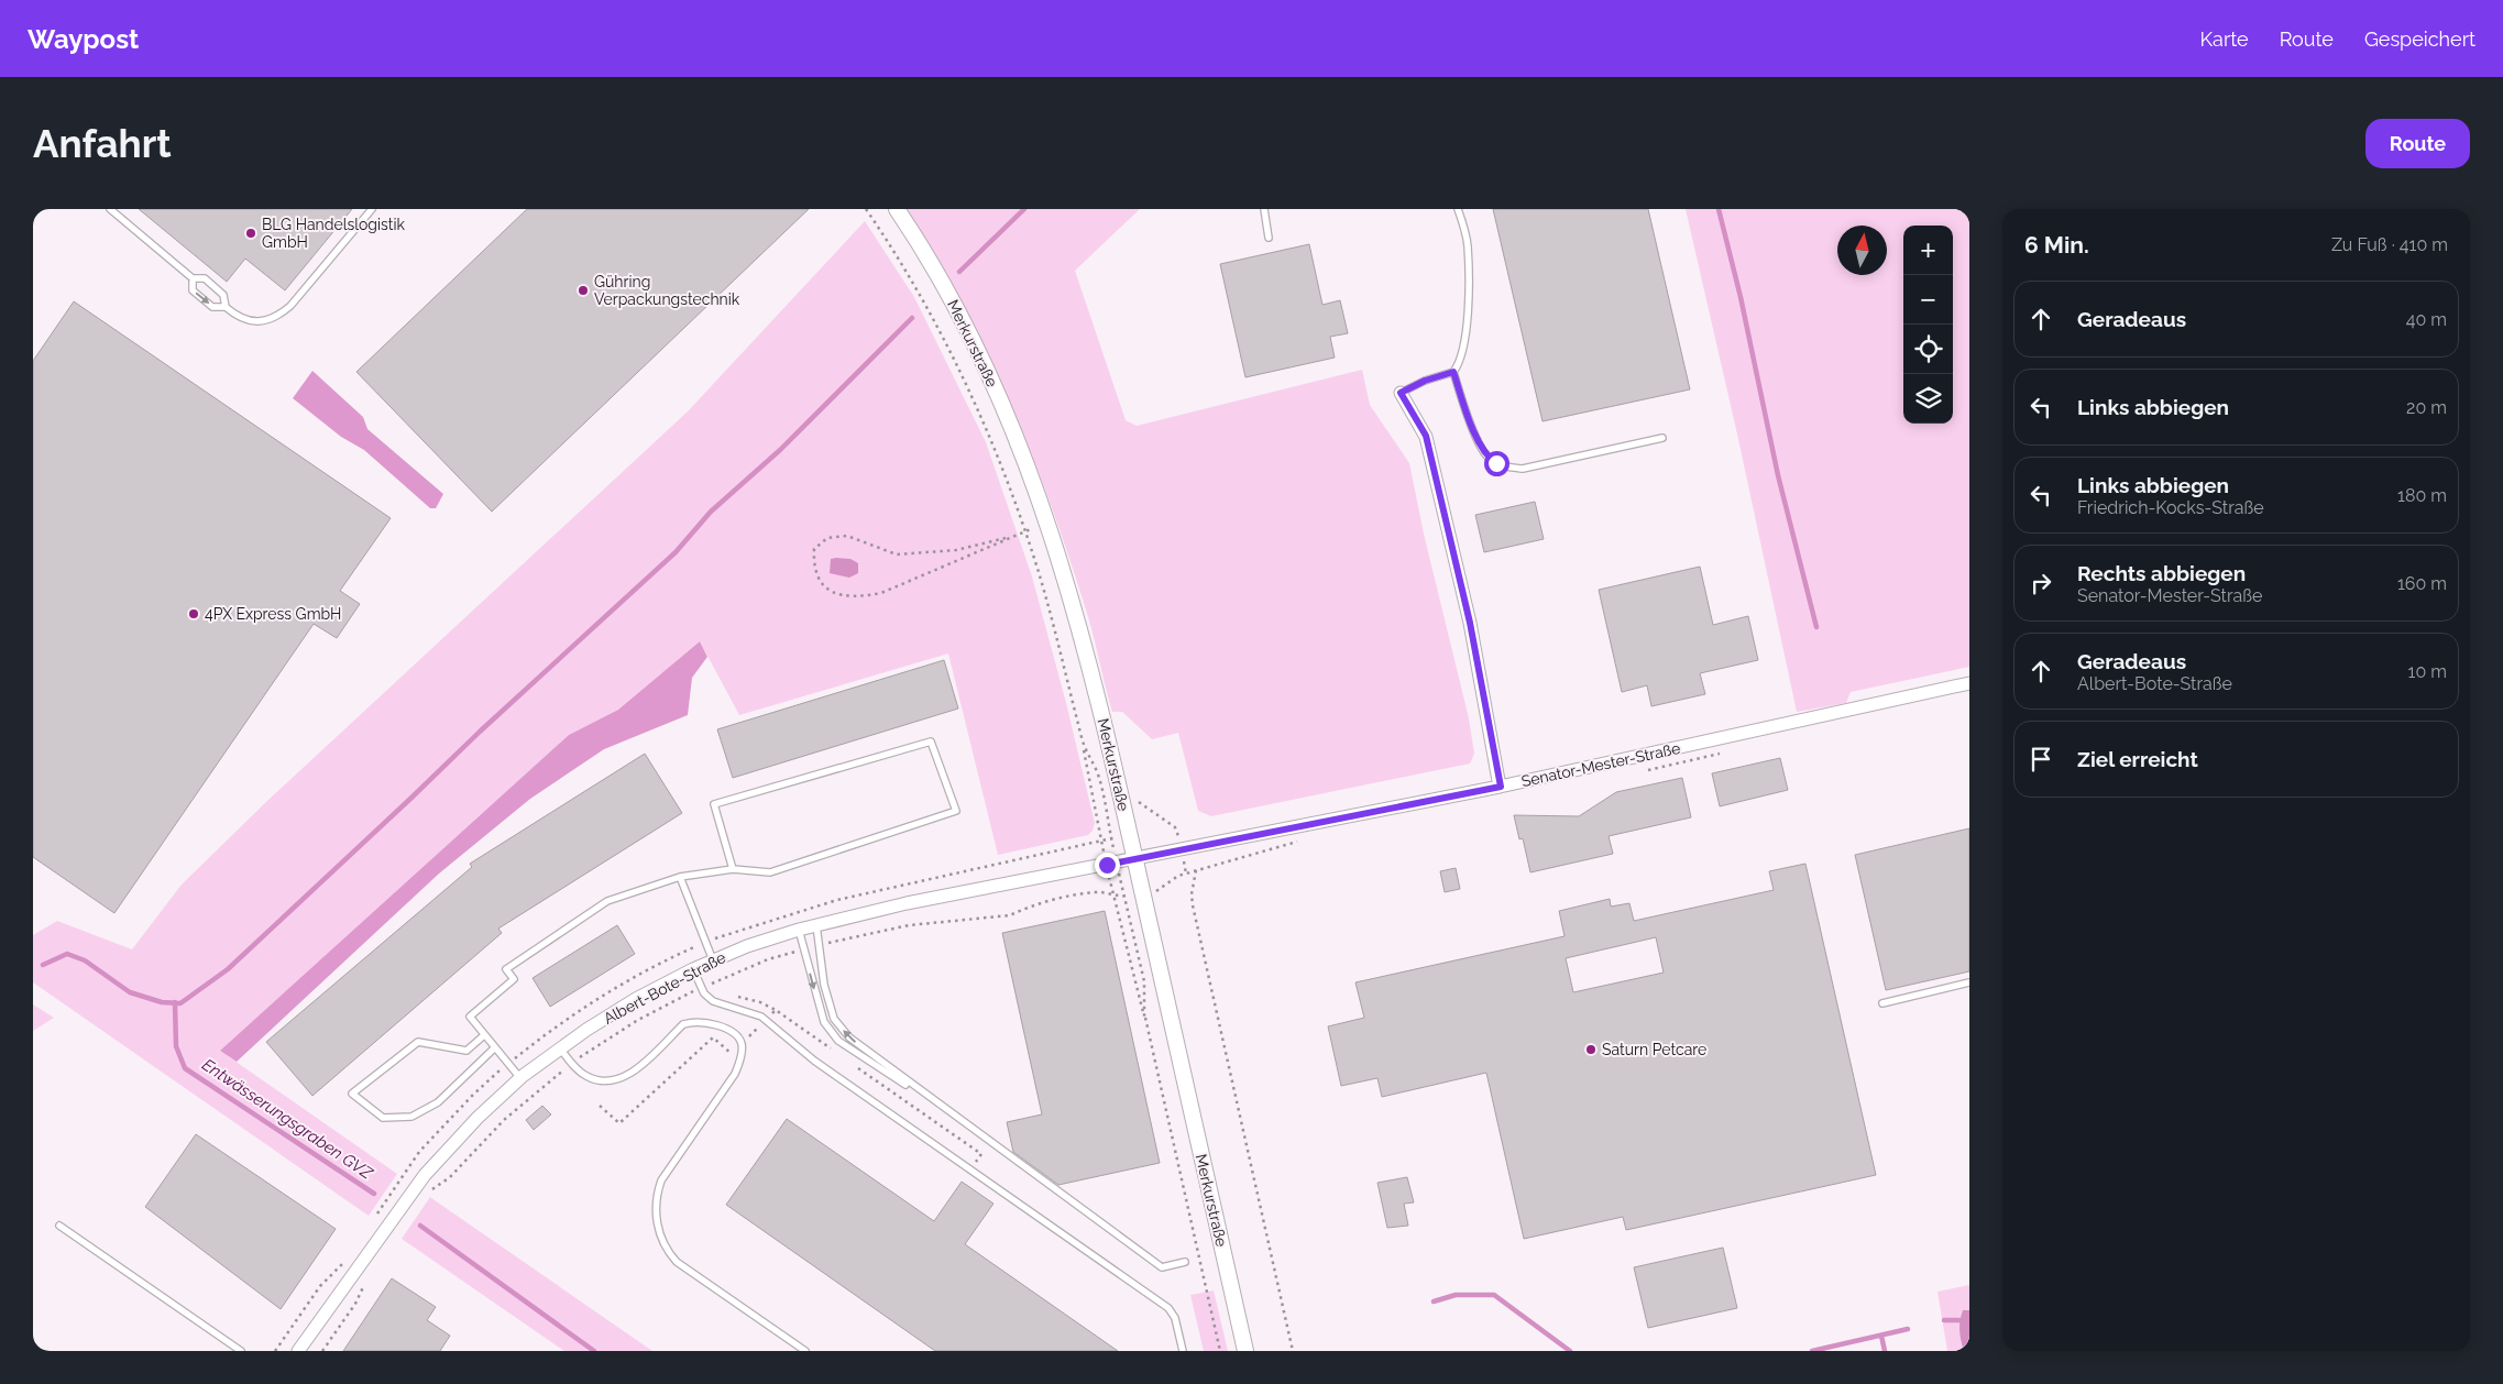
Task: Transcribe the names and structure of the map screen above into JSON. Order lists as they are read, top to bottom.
{
  "streets": {
    "street": ["Merkurstraße", "Senator-Mester-Straße", "Albert-Bote-Straße"]
  },
  "crossings": [
    ["Merkurstraße", "Senator-Mester-Straße"],
    ["Merkurstraße", "Albert-Bote-Straße"],
    ["Senator-Mester-Straße", "Albert-Bote-Straße"]
  ],
  "water": ["Entwässerungsgraben GVZ"],
  "places": [
    "BLG Handelslogistik GmbH",
    "Gühring Verpackungstechnik",
    "4PX Express GmbH",
    "Saturn Petcare"
  ],
  "north": "top",
  "page": {
    "header": "Waypost",
    "nav": ["Karte", "Route", "Gespeichert"],
    "buttons": "Route",
    "title": "Anfahrt",
    "heading": ["6 Min.", "Zu Fuß · 410 m"],
    "map_buttons": ["+", "−"],
    "list": [
      ["Geradeaus", "40 m"],
      ["Links abbiegen", "20 m"],
      ["Links abbiegen", "Friedrich-Kocks-Straße", "180 m"],
      ["Rechts abbiegen", "Senator-Mester-Straße", "160 m"],
      ["Geradeaus", "Albert-Bote-Straße", "10 m"],
      "Ziel erreicht"
    ]
  }
}
